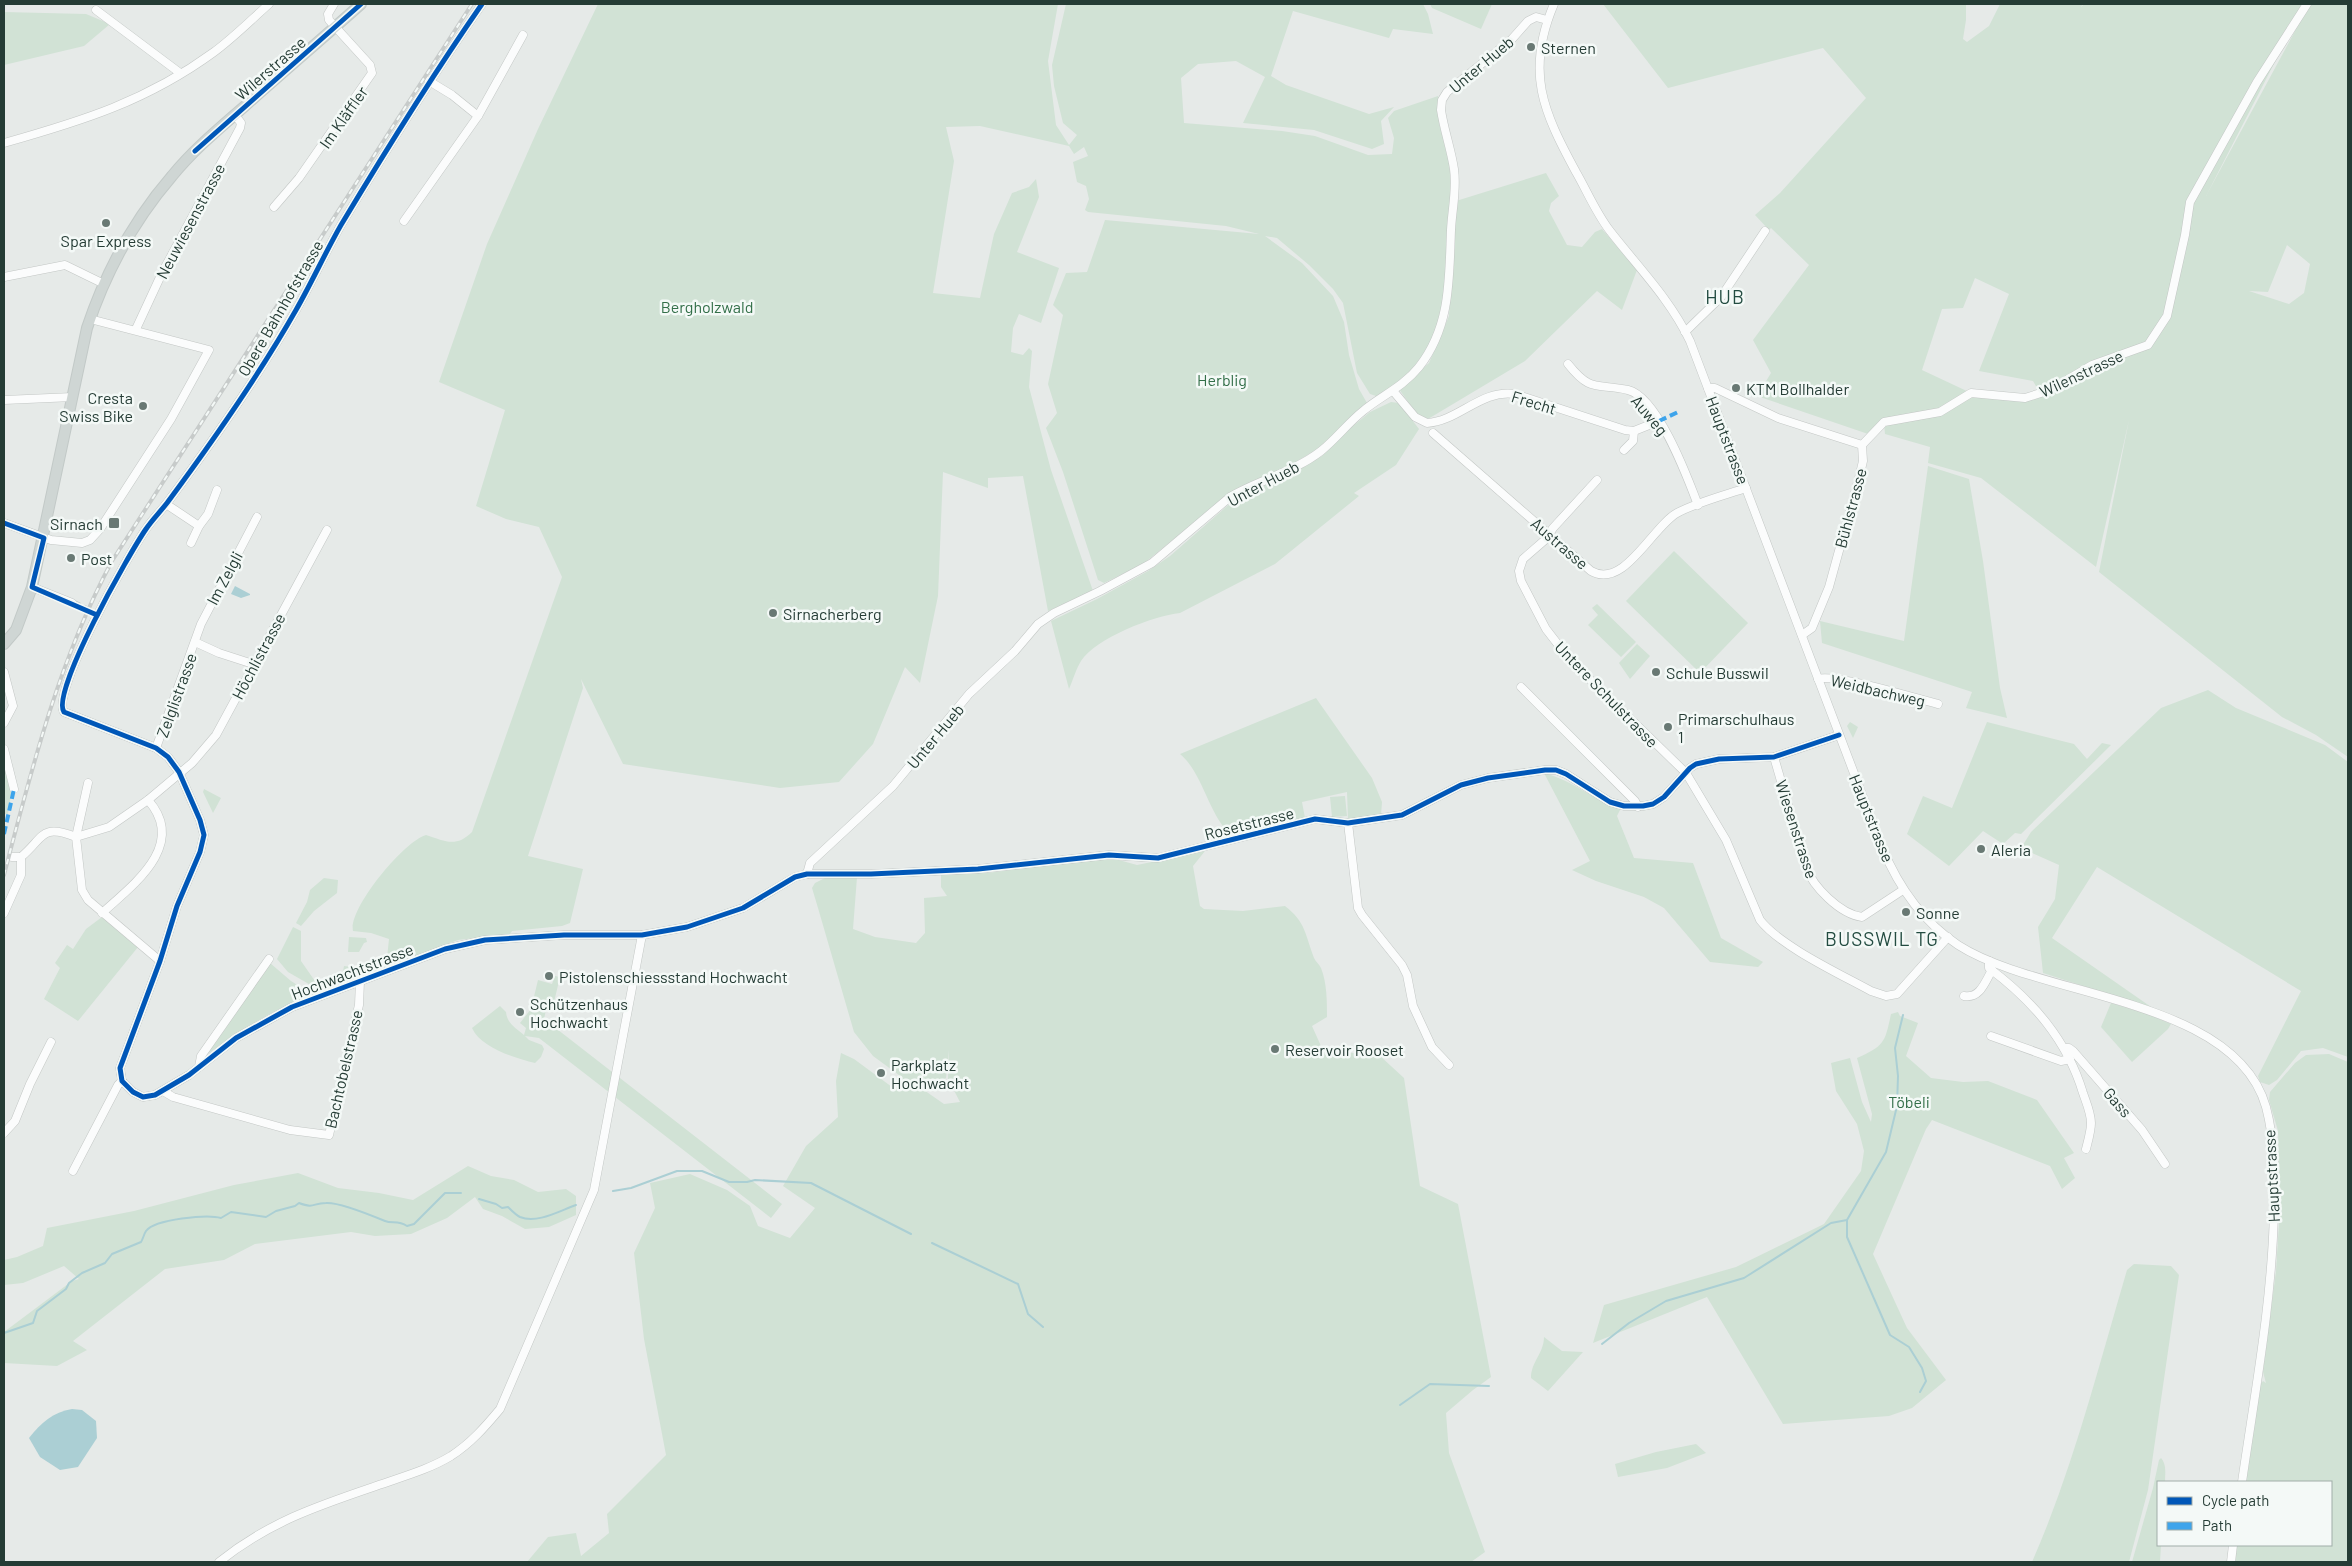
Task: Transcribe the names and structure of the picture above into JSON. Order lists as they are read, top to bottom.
{
  "streets": {
    "main road": ["Wilerstrasse"],
    "street": [
      "Unter Hueb",
      "Im Kläffler",
      "Neuwiesenstrasse",
      "Obere Bahnhofstrasse",
      "Wilenstrasse",
      "Frecht",
      "Auweg",
      "Hauptstrasse",
      "Bühlstrasse",
      "Austrasse",
      "Im Zelgli",
      "Höchlistrasse",
      "Weidbachweg",
      "Untere Schulstrasse",
      "Zelglistrasse",
      "Rosetstrasse",
      "Wiesenstrasse",
      "Hochwachtstrasse",
      "Bachtobelstrasse",
      "Gass"
    ]
  },
  "crossings": [
    ["Unter Hueb", "Frecht"],
    ["Unter Hueb", "Hauptstrasse"],
    ["Unter Hueb", "Rosetstrasse"],
    ["Unter Hueb", "Hochwachtstrasse"],
    ["Wilerstrasse", "Im Kläffler"],
    ["Wilerstrasse", "Neuwiesenstrasse"],
    ["Obere Bahnhofstrasse", "Zelglistrasse"],
    ["Wilenstrasse", "Bühlstrasse"],
    ["Auweg", "Austrasse"],
    ["Hauptstrasse", "Bühlstrasse"],
    ["Hauptstrasse", "Austrasse"],
    ["Hauptstrasse", "Weidbachweg"],
    ["Hauptstrasse", "Rosetstrasse"],
    ["Hauptstrasse", "Wiesenstrasse"],
    ["Austrasse", "Untere Schulstrasse"],
    ["Im Zelgli", "Zelglistrasse"],
    ["Untere Schulstrasse", "Rosetstrasse"],
    ["Rosetstrasse", "Wiesenstrasse"],
    ["Rosetstrasse", "Hochwachtstrasse"],
    ["Hochwachtstrasse", "Bachtobelstrasse"]
  ],
  "districts": ["HUB", "BUSSWIL TG"],
  "parks": ["Bergholzwald", "Herblig", "Töbeli"],
  "places": {
    "other": [
      "Sternen",
      "Spar Express",
      "KTM Bollhalder",
      "Cresta Swiss Bike",
      "Post",
      "Sirnacherberg",
      "Schule Busswil",
      "Primarschulhaus 1",
      "Aleria",
      "Sonne",
      "Pistolenschiessstand Hochwacht",
      "Schützenhaus Hochwacht",
      "Reservoir Rooset",
      "Parkplatz Hochwacht"
    ],
    "transit": ["Sirnach"]
  },
  "legend": ["Cycle path", "Path"]
}
